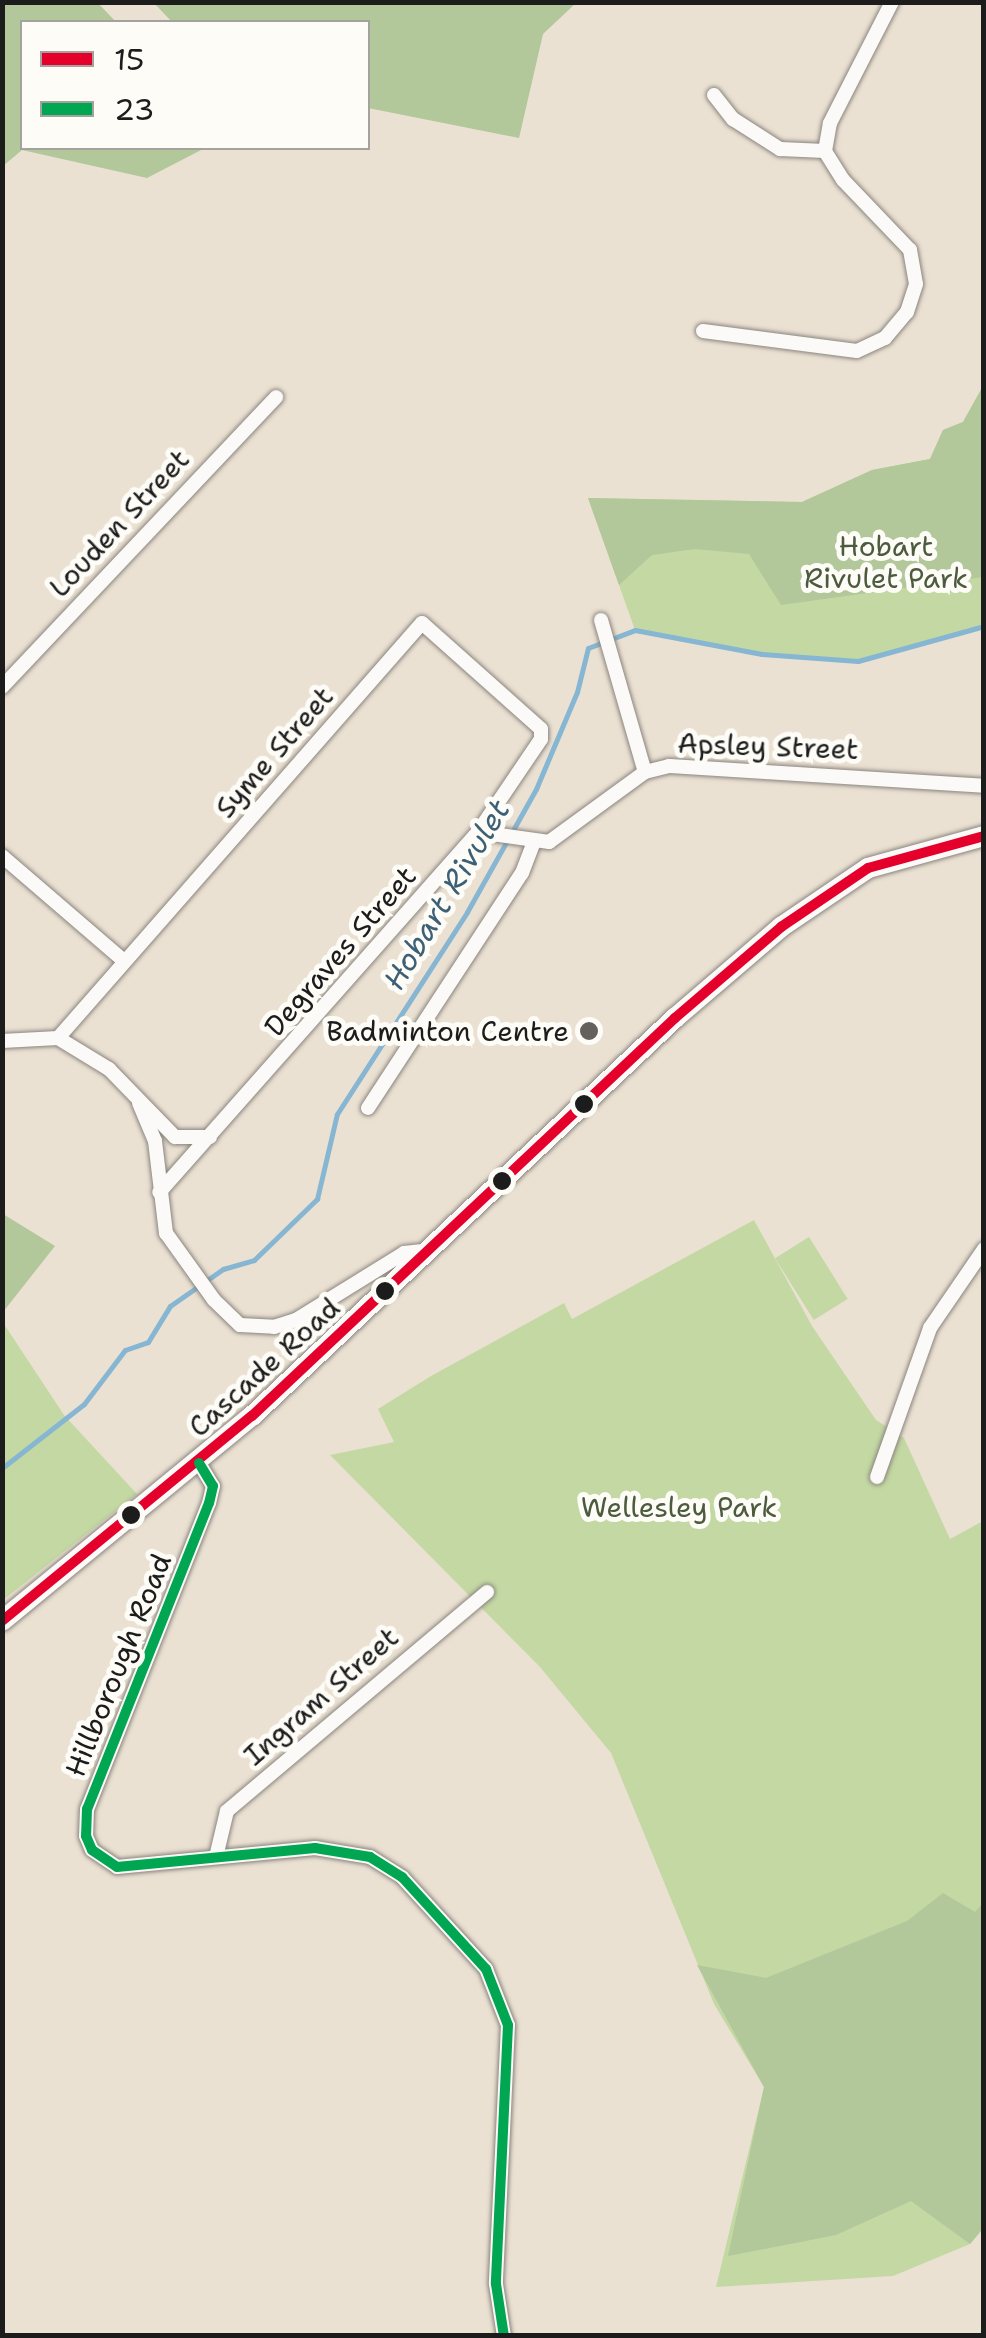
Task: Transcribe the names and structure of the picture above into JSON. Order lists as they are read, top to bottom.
{
  "streets": {
    "street": [
      "Louden Street",
      "Apsley Street",
      "Syme Street",
      "Degraves Street",
      "Cascade Road",
      "Hillborough Road",
      "Ingram Street"
    ]
  },
  "crossings": [
    ["Syme Street", "Degraves Street"],
    ["Cascade Road", "Hillborough Road"],
    ["Hillborough Road", "Ingram Street"]
  ],
  "water": ["Hobart Rivulet"],
  "parks": ["Hobart Rivulet Park", "Wellesley Park"],
  "places": ["Badminton Centre"],
  "lines": ["transit line 15", "transit line 23"],
  "legend": ["15", "23"]
}
